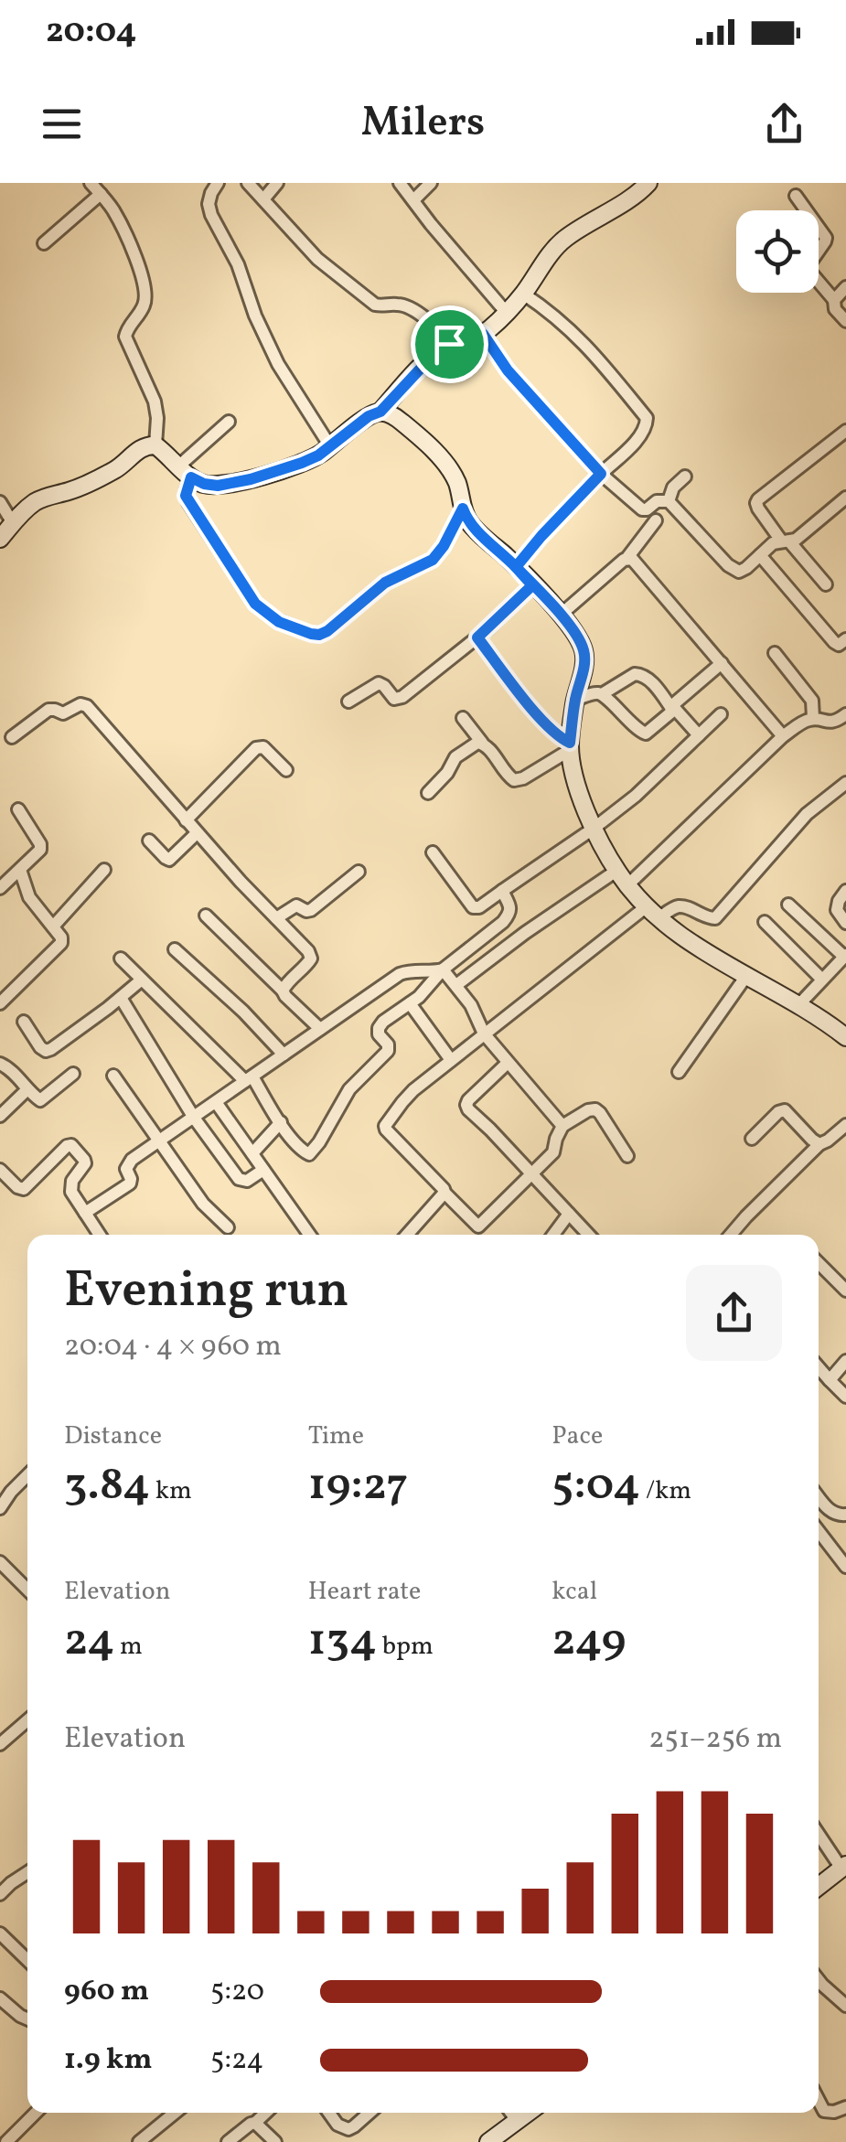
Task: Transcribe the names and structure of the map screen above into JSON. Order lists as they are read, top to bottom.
{
  "page": {
    "status": "20:04",
    "header": "Milers",
    "heading": ["Evening run", "20:04 · 4 × 960 m"],
    "stats": [
      ["Distance", "3.84 km"],
      ["Time", "19:27"],
      ["Pace", "5:04 /km"],
      ["Elevation", "24 m"],
      ["Heart rate", "134 bpm"],
      ["kcal", "249"]
    ],
    "chart": ["Elevation", "251–256 m"],
    "list": [
      {
        "name": "960 m",
        "note": "5:20"
      },
      {
        "name": "1.9 km",
        "note": "5:24"
      }
    ]
  }
}
